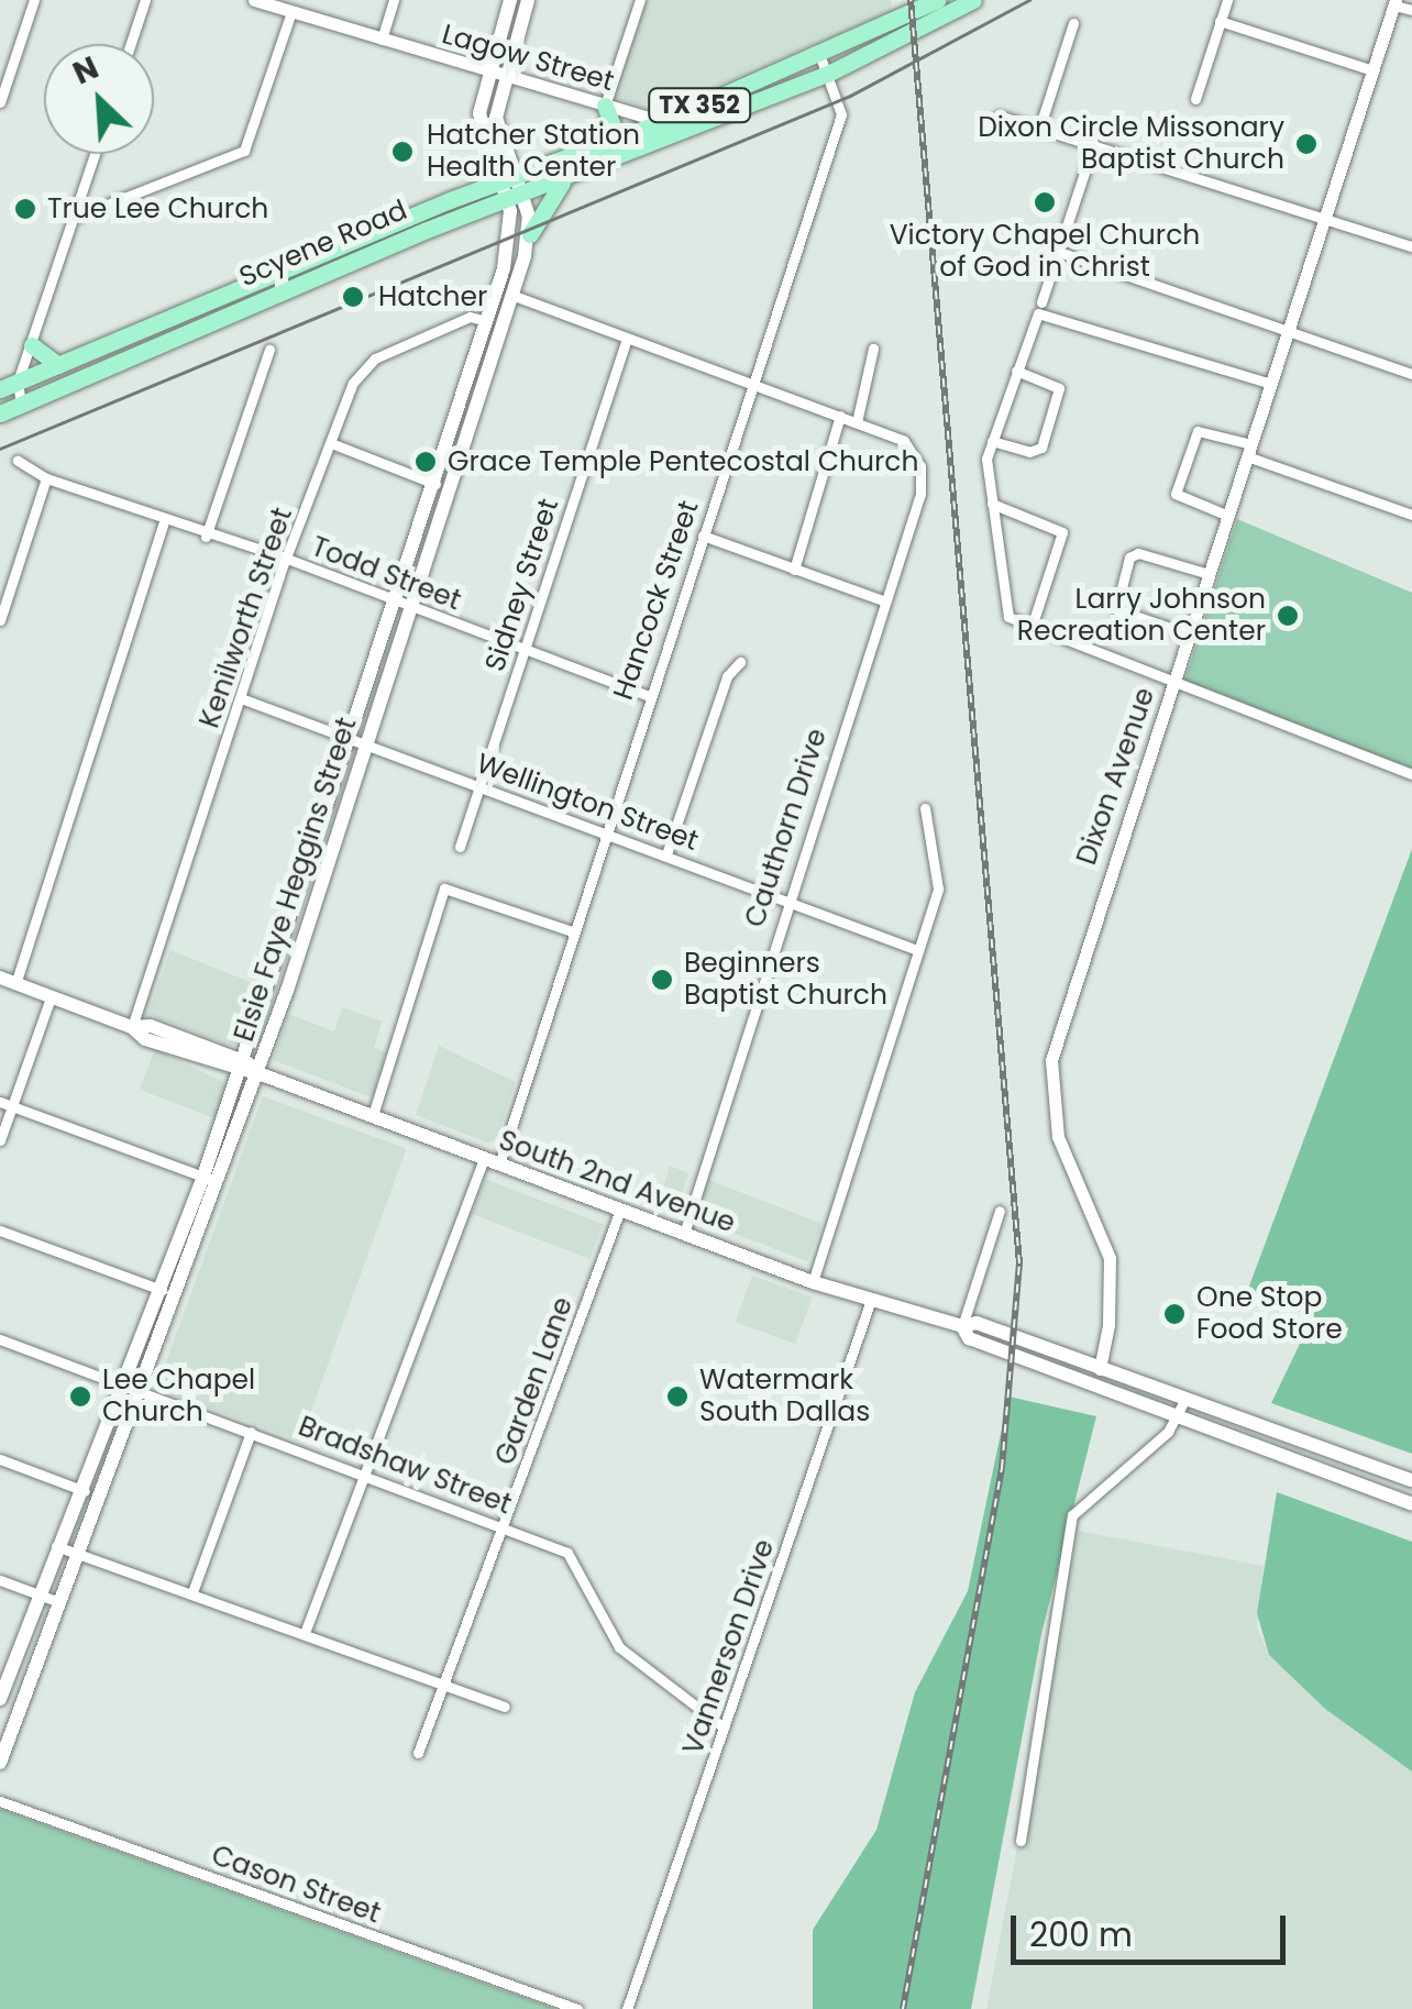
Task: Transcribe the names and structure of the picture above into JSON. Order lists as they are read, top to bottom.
{
  "streets": {
    "main road": [
      "TX 352",
      "Scyene Road",
      "Elsie Faye Heggins Street",
      "South 2nd Avenue"
    ],
    "street": [
      "Lagow Street",
      "Todd Street",
      "Sidney Street",
      "Hancock Street",
      "Kenilworth Street",
      "Dixon Avenue",
      "Wellington Street",
      "Cauthorn Drive",
      "Garden Lane",
      "Bradshaw Street",
      "Vannerson Drive",
      "Cason Street"
    ]
  },
  "crossings": [
    ["Lagow Street", "Scyene Road"],
    ["Lagow Street", "Elsie Faye Heggins Street"],
    ["Scyene Road", "Hancock Street"],
    ["Scyene Road", "Elsie Faye Heggins Street"],
    ["Todd Street", "Sidney Street"],
    ["Todd Street", "Hancock Street"],
    ["Todd Street", "Kenilworth Street"],
    ["Todd Street", "Elsie Faye Heggins Street"],
    ["Sidney Street", "Wellington Street"],
    ["Hancock Street", "Wellington Street"],
    ["Hancock Street", "South 2nd Avenue"],
    ["Hancock Street", "Bradshaw Street"],
    ["Kenilworth Street", "Wellington Street"],
    ["Kenilworth Street", "Elsie Faye Heggins Street"],
    ["Kenilworth Street", "South 2nd Avenue"],
    ["Dixon Avenue", "South 2nd Avenue"],
    ["Wellington Street", "Cauthorn Drive"],
    ["Wellington Street", "Elsie Faye Heggins Street"],
    ["Cauthorn Drive", "South 2nd Avenue"],
    ["Elsie Faye Heggins Street", "South 2nd Avenue"],
    ["Elsie Faye Heggins Street", "Bradshaw Street"],
    ["South 2nd Avenue", "Garden Lane"],
    ["South 2nd Avenue", "Vannerson Drive"],
    ["Garden Lane", "Bradshaw Street"],
    ["Bradshaw Street", "Vannerson Drive"]
  ],
  "places": [
    "Dixon Circle Missonary Baptist Church",
    "Hatcher Station Health Center",
    "Victory Chapel Church of God in Christ",
    "True Lee Church",
    "Hatcher",
    "Grace Temple Pentecostal Church",
    "Larry Johnson Recreation Center",
    "Beginners Baptist Church",
    "One Stop Food Store",
    "Lee Chapel Church",
    "Watermark South Dallas"
  ],
  "scale_bar": "200 m",
  "north": "top left"
}
